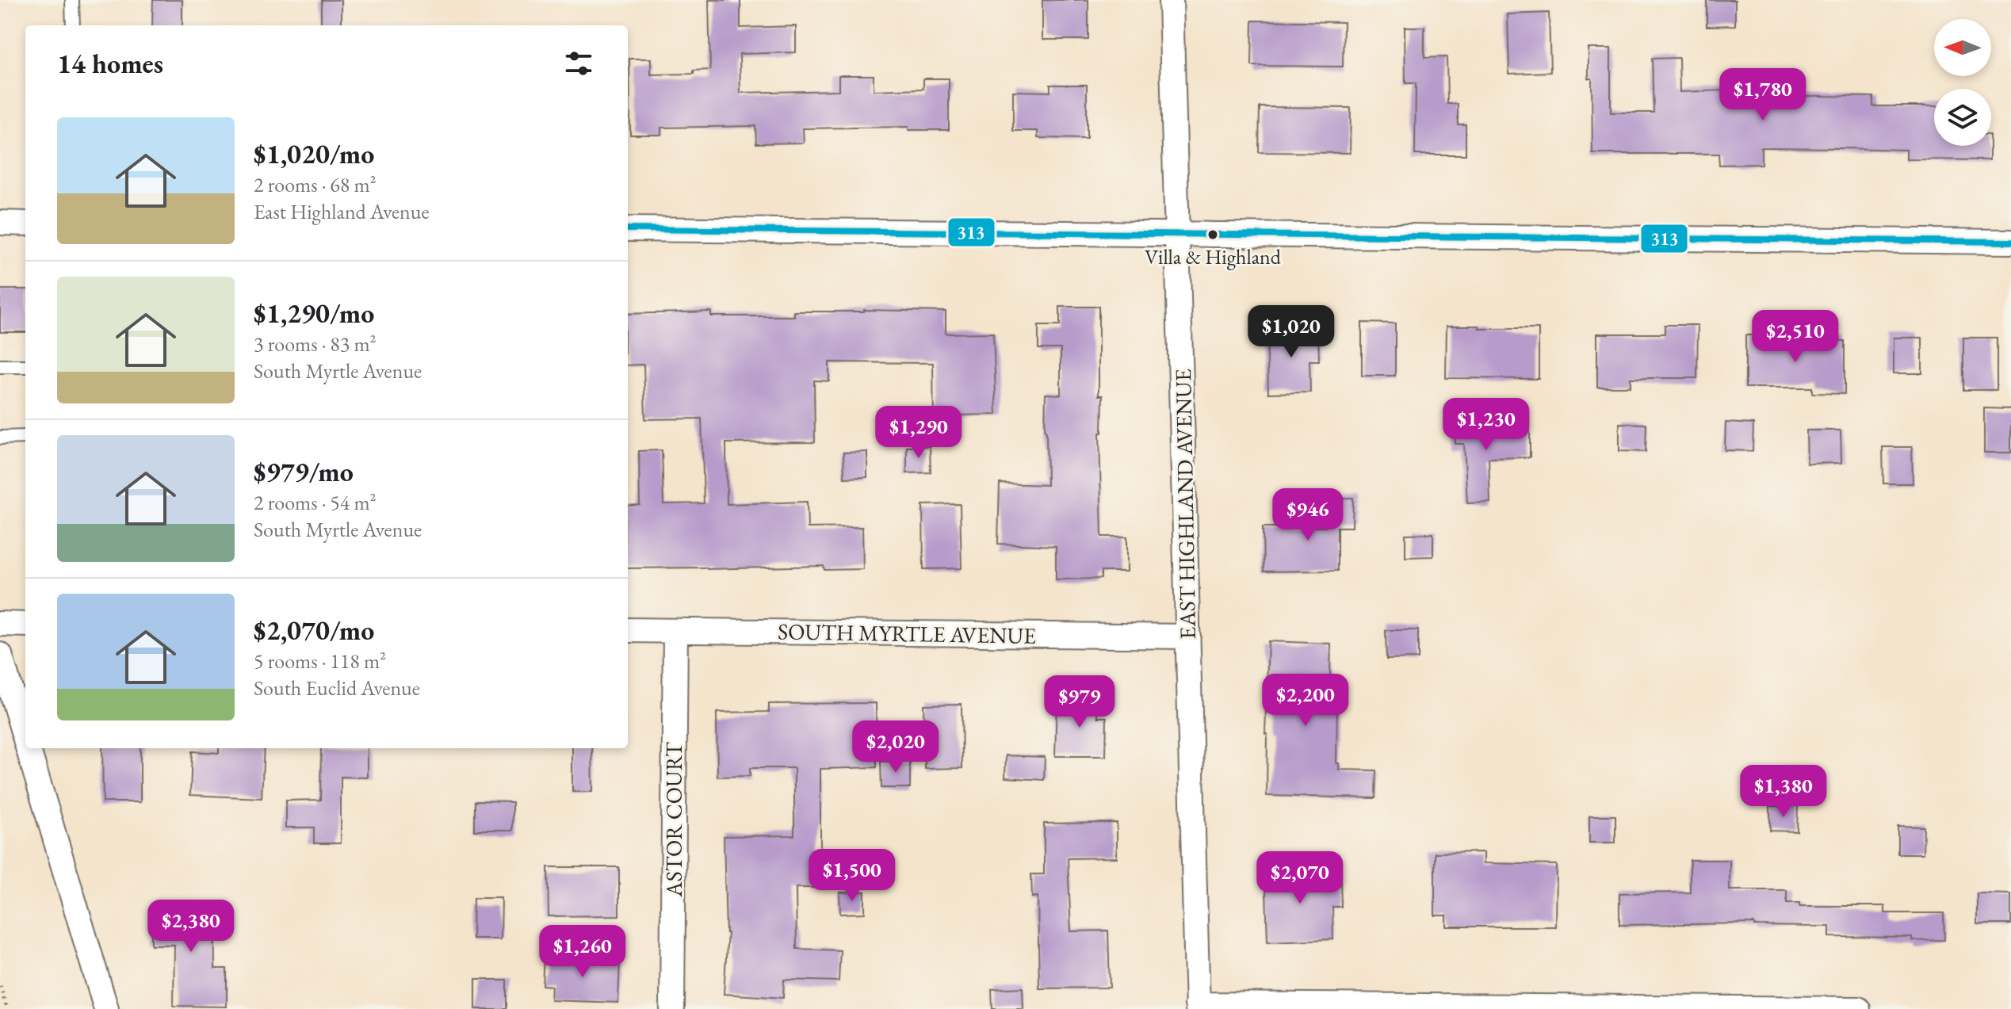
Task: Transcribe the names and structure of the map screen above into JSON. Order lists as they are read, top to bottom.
{
  "streets": {
    "street": ["EAST HIGHLAND AVENUE", "SOUTH MYRTLE AVENUE", "ASTOR COURT"]
  },
  "crossings": [
    ["EAST HIGHLAND AVENUE", "SOUTH MYRTLE AVENUE"],
    ["SOUTH MYRTLE AVENUE", "ASTOR COURT"]
  ],
  "places": ["Villa & Highland"],
  "lines": ["transit line 313"],
  "north": "left",
  "page": {
    "heading": "14 homes",
    "price": [
      "$1,780",
      "$1,020",
      "$2,510",
      "$1,230",
      "$1,290",
      "$946",
      "$2,200",
      "$979",
      "$2,020",
      "$1,380",
      "$1,500",
      "$2,070",
      "$2,380",
      "$1,260"
    ],
    "list": [
      {
        "name": "$1,020/mo",
        "note": "2 rooms · 68 m² · East Highland Avenue"
      },
      {
        "name": "$1,290/mo",
        "note": "3 rooms · 83 m² · South Myrtle Avenue"
      },
      {
        "name": "$979/mo",
        "note": "2 rooms · 54 m² · South Myrtle Avenue"
      },
      {
        "name": "$2,070/mo",
        "note": "5 rooms · 118 m² · South Euclid Avenue"
      }
    ]
  }
}
